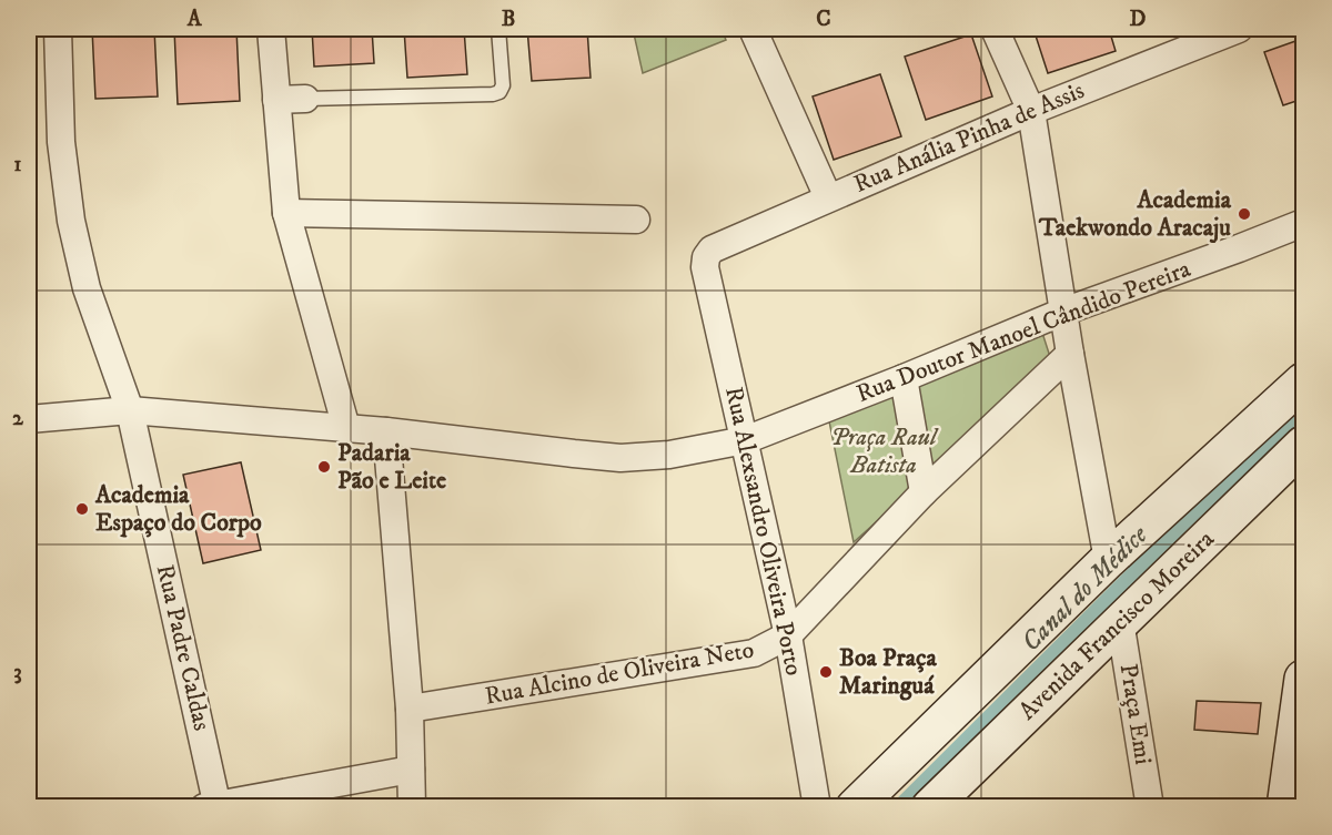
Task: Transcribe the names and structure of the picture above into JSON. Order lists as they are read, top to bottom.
{
  "streets": {
    "street": [
      "Rua Anália Pinha de Assis",
      "Rua Doutor Manoel Cândido Pereira",
      "Rua Alexsandro Oliveira Porto",
      "Avenida Francisco Moreira",
      "Rua Padre Caldas",
      "Rua Alcino de Oliveira Neto",
      "Praça Emi"
    ]
  },
  "crossings": [
    ["Rua Anália Pinha de Assis", "Rua Alexsandro Oliveira Porto"],
    ["Rua Doutor Manoel Cândido Pereira", "Rua Alexsandro Oliveira Porto"],
    ["Rua Doutor Manoel Cândido Pereira", "Rua Padre Caldas"],
    ["Rua Alexsandro Oliveira Porto", "Rua Alcino de Oliveira Neto"],
    ["Avenida Francisco Moreira", "Praça Emi"]
  ],
  "water": ["Canal do Médice"],
  "parks": ["Praça Raul Batista"],
  "places": [
    "Academia Taekwondo Aracaju",
    "Padaria Pão e Leite",
    "Academia Espaço do Corpo",
    "Boa Praça Maringuá"
  ],
  "grid": {
    "columns": [
      "A",
      "B",
      "C",
      "D"
    ],
    "rows": ["1", "2", "3"]
  }
}
